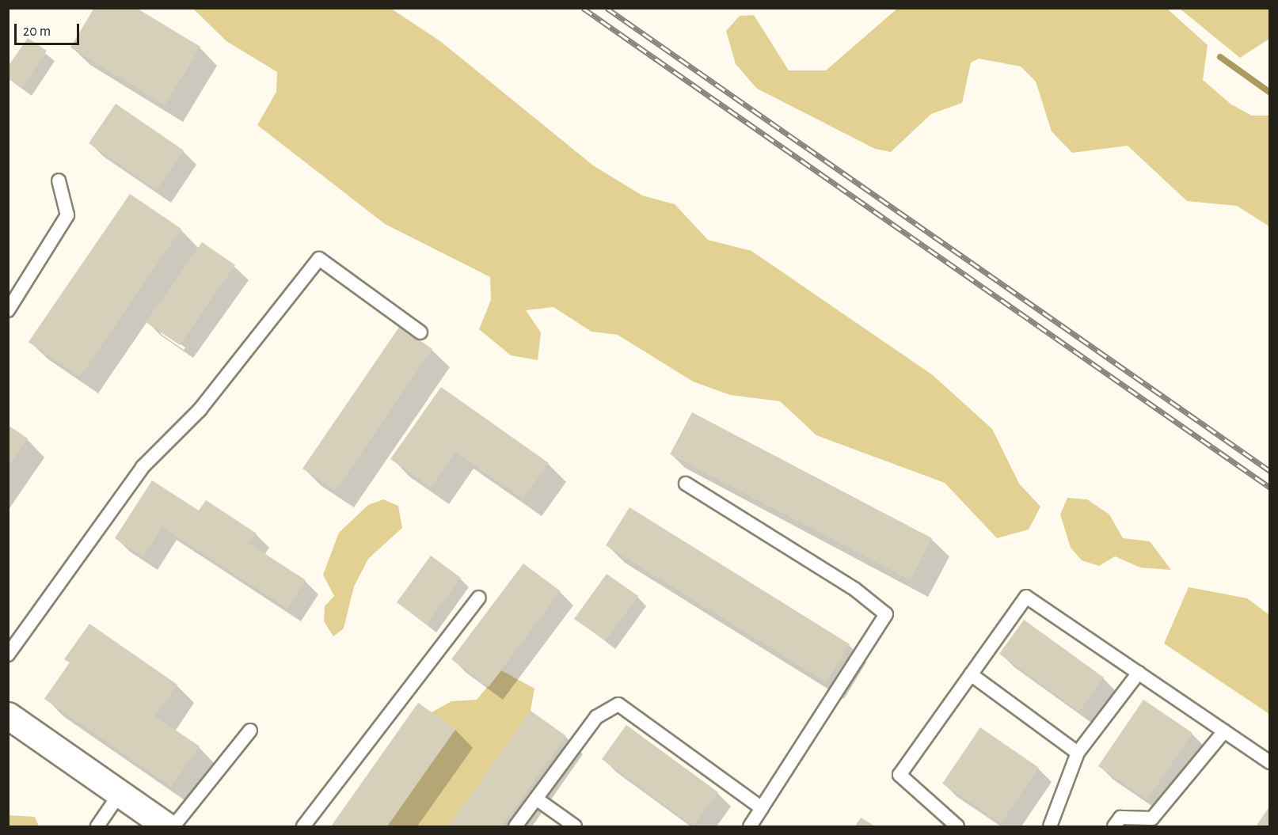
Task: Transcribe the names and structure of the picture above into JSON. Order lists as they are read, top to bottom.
{
  "scale_bar": "20 m"
}
